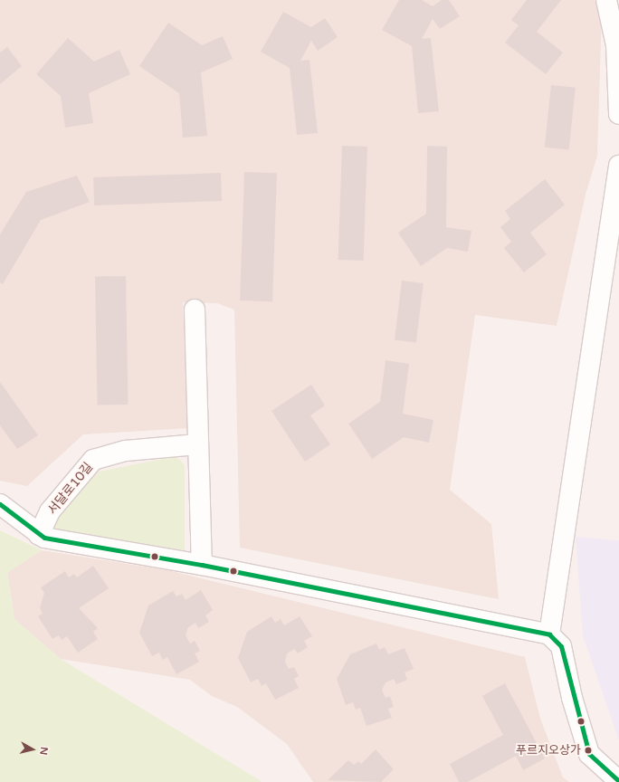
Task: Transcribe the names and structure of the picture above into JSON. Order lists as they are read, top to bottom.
{
  "streets": {
    "street": ["서달로10길"]
  },
  "places": ["푸르지오상가"],
  "north": "right"
}
